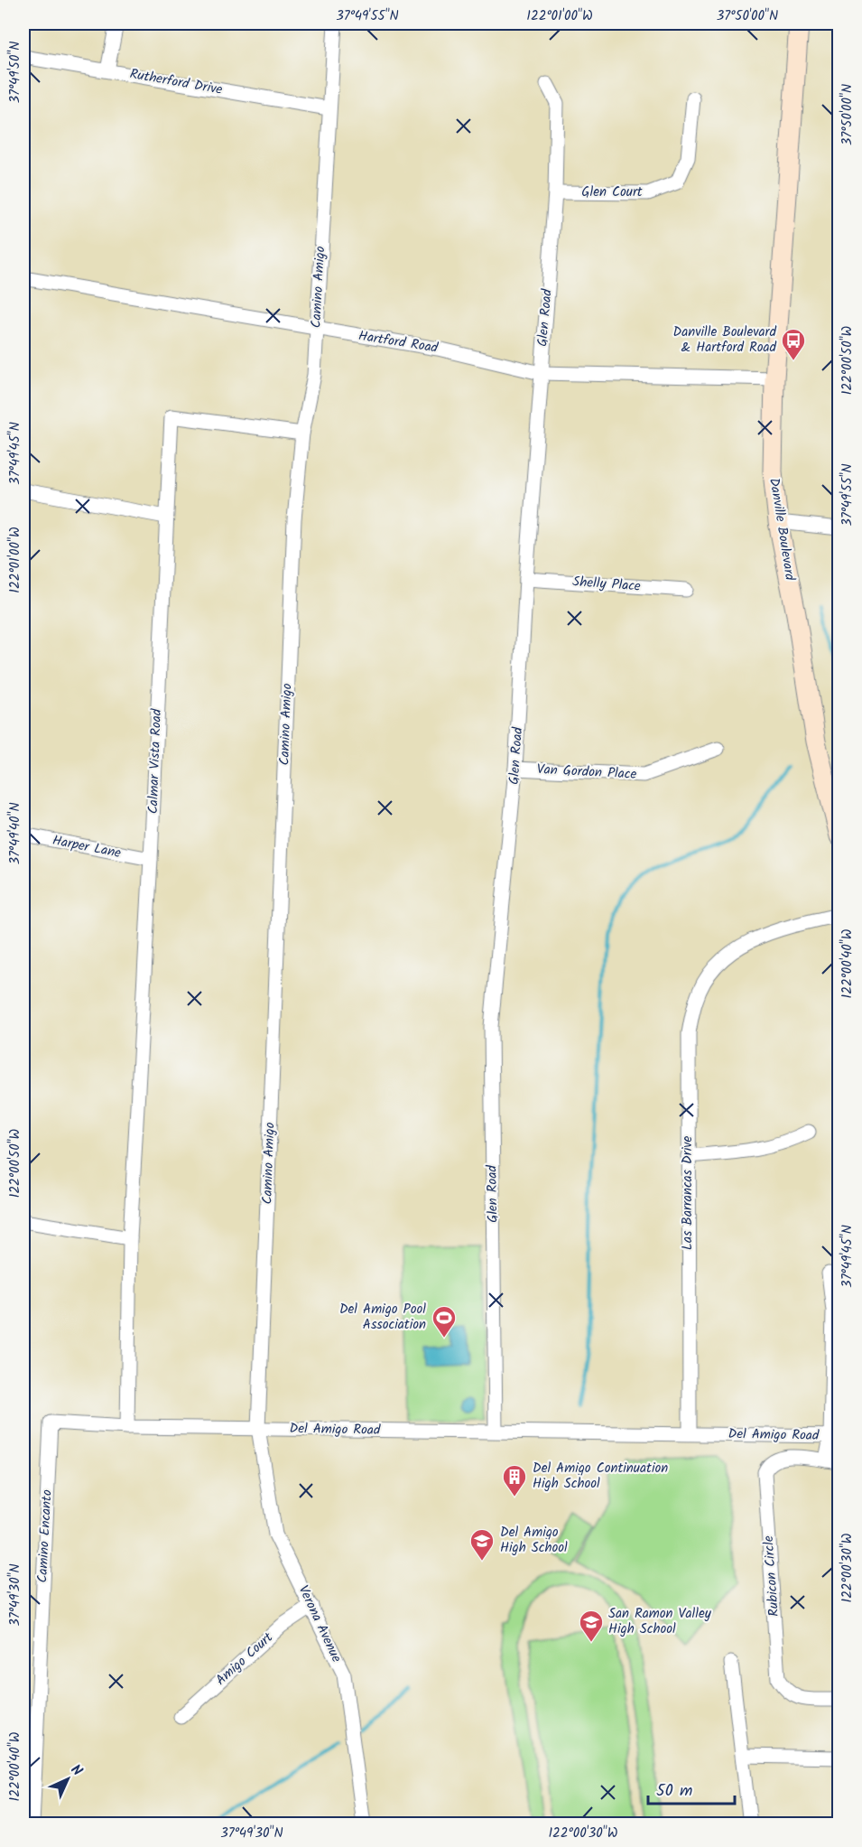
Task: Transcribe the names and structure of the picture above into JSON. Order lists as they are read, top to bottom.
{
  "streets": {
    "main road": ["Danville Boulevard"],
    "street": [
      "Rutherford Drive",
      "Glen Court",
      "Camino Amigo",
      "Glen Road",
      "Hartford Road",
      "Shelly Place",
      "Calmar Vista Road",
      "Van Gordon Place",
      "Harper Lane",
      "Las Barrancas Drive",
      "Del Amigo Road",
      "Camino Encanto",
      "Rubicon Circle",
      "Verona Avenue",
      "Amigo Court"
    ]
  },
  "crossings": [
    ["Rutherford Drive", "Camino Amigo"],
    ["Glen Court", "Glen Road"],
    ["Camino Amigo", "Hartford Road"],
    ["Camino Amigo", "Calmar Vista Road"],
    ["Camino Amigo", "Del Amigo Road"],
    ["Camino Amigo", "Verona Avenue"],
    ["Glen Road", "Hartford Road"],
    ["Glen Road", "Shelly Place"],
    ["Glen Road", "Van Gordon Place"],
    ["Glen Road", "Del Amigo Road"],
    ["Hartford Road", "Danville Boulevard"],
    ["Calmar Vista Road", "Harper Lane"],
    ["Las Barrancas Drive", "Del Amigo Road"],
    ["Del Amigo Road", "Camino Encanto"],
    ["Del Amigo Road", "Rubicon Circle"],
    ["Del Amigo Road", "Verona Avenue"],
    ["Verona Avenue", "Amigo Court"]
  ],
  "places": {
    "bus stop": ["Danville Boulevard & Hartford Road"],
    "sports": ["Del Amigo Pool Association"],
    "building": ["Del Amigo Continuation High School"],
    "school or university": ["Del Amigo High School", "San Ramon Valley High School"]
  },
  "scale_bar": "50 m",
  "north": "top right",
  "coordinates": [
    "37°49'55\"N",
    "122°01'00\"W",
    "37°50'00\"N",
    "37°49'50\"N",
    "122°00'50\"W",
    "37°49'45\"N",
    "37°49'40\"N",
    "122°00'40\"W",
    "122°00'30\"W",
    "37°49'30\"N"
  ]
}
